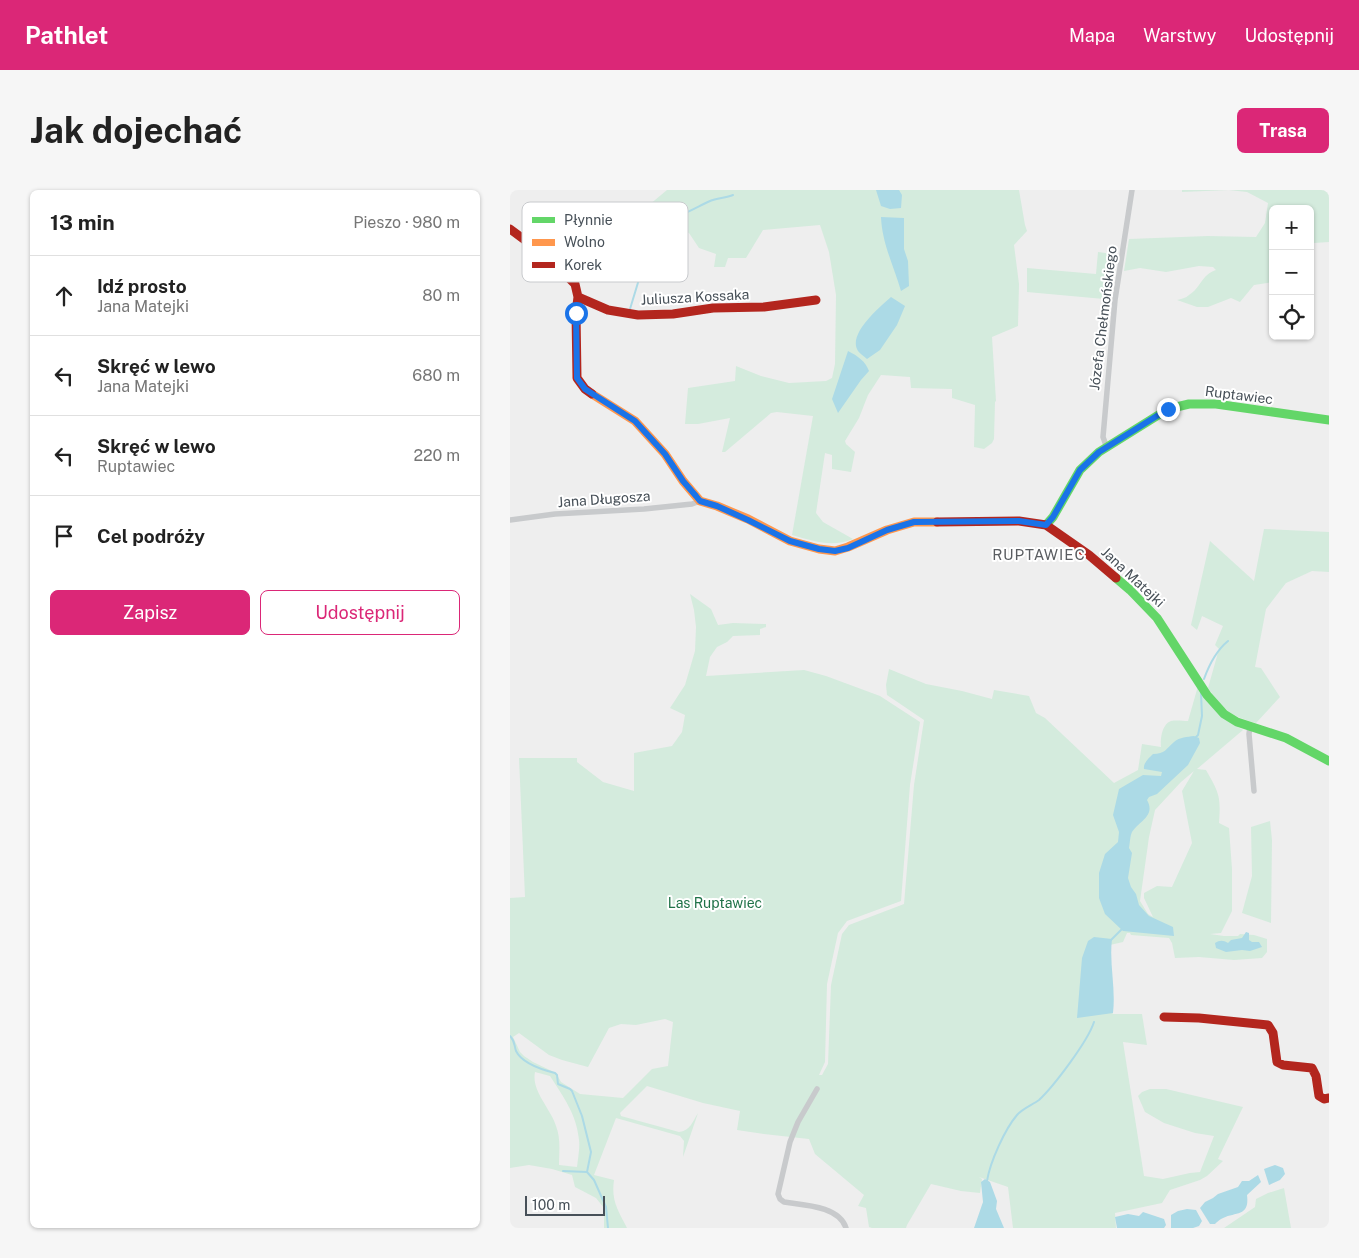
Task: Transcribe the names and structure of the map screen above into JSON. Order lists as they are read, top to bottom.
{
  "streets": {
    "street": [
      "Juliusza Kossaka",
      "Józefa Chełmońskiego",
      "Ruptawiec",
      "Jana Długosza",
      "Jana Matejki"
    ]
  },
  "crossings": [
    ["Józefa Chełmońskiego", "Ruptawiec"],
    ["Ruptawiec", "Jana Matejki"],
    ["Jana Długosza", "Jana Matejki"]
  ],
  "districts": ["RUPTAWIEC"],
  "parks": ["Las Ruptawiec"],
  "legend": ["Płynnie", "Wolno", "Korek"],
  "scale_bar": "100 m",
  "page": {
    "header": "Pathlet",
    "nav": ["Mapa", "Warstwy", "Udostępnij"],
    "buttons": [
      "Trasa",
      ["Zapisz", "Udostępnij"]
    ],
    "title": "Jak dojechać",
    "heading": ["13 min", "Pieszo · 980 m"],
    "map_buttons": ["+", "−"],
    "list": [
      ["Idź prosto", "Jana Matejki", "80 m"],
      ["Skręć w lewo", "Jana Matejki", "680 m"],
      ["Skręć w lewo", "Ruptawiec", "220 m"],
      "Cel podróży"
    ],
    "scale": "100 m"
  }
}
